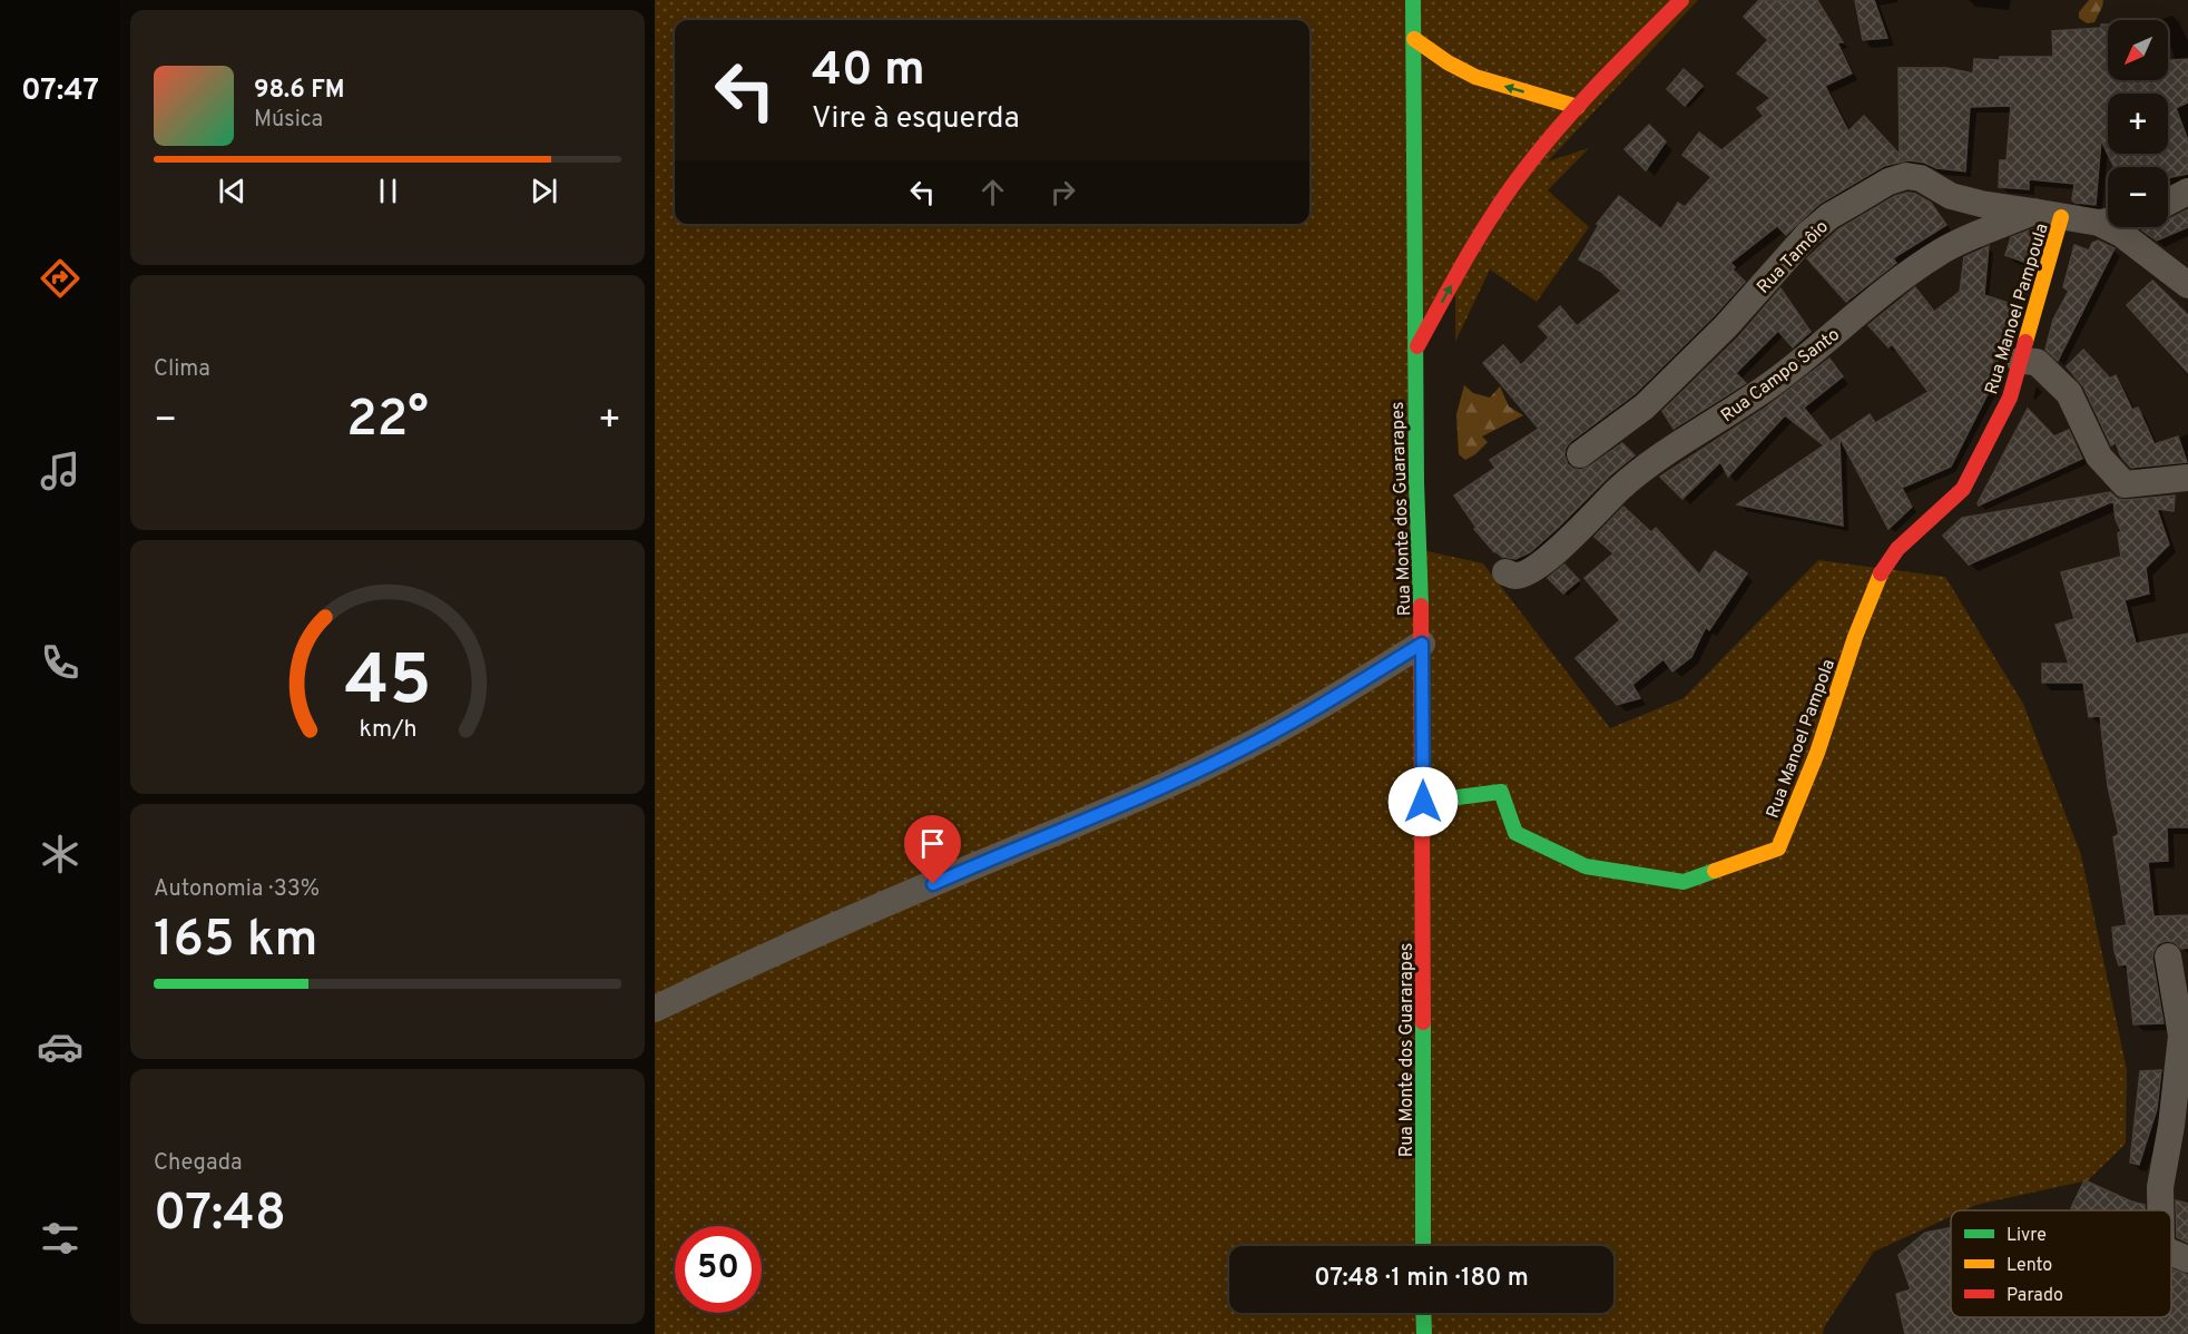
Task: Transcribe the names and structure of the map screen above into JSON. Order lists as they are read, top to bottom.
{
  "streets": {
    "street": [
      "Rua Tamôio",
      "Rua Manoel Pampoula",
      "Rua Campo Santo",
      "Rua Monte dos Guararapes",
      "Rua Manoel Pampola"
    ]
  },
  "crossings": [
    ["Rua Tamôio", "Rua Manoel Pampoula"],
    ["Rua Tamôio", "Rua Campo Santo"],
    ["Rua Manoel Pampoula", "Rua Manoel Pampola"],
    ["Rua Monte dos Guararapes", "Rua Manoel Pampola"]
  ],
  "legend": ["Livre", "Lento", "Parado"],
  "north": "bottom left",
  "page": {
    "tabs": "07:47",
    "map_buttons": ["+", "−"],
    "turn": ["40 m", "Vire à esquerda"],
    "song": ["98.6 FM", "Música"],
    "tile": [
      "Clima",
      ["Autonomia · 33%", "165 km"],
      ["Chegada", "07:48"]
    ],
    "heat": ["−", "22°", "+"],
    "limit": "50",
    "trip": "07:48 · 1 min · 180 m",
    "gauge": ["45", "km/h"]
  }
}
